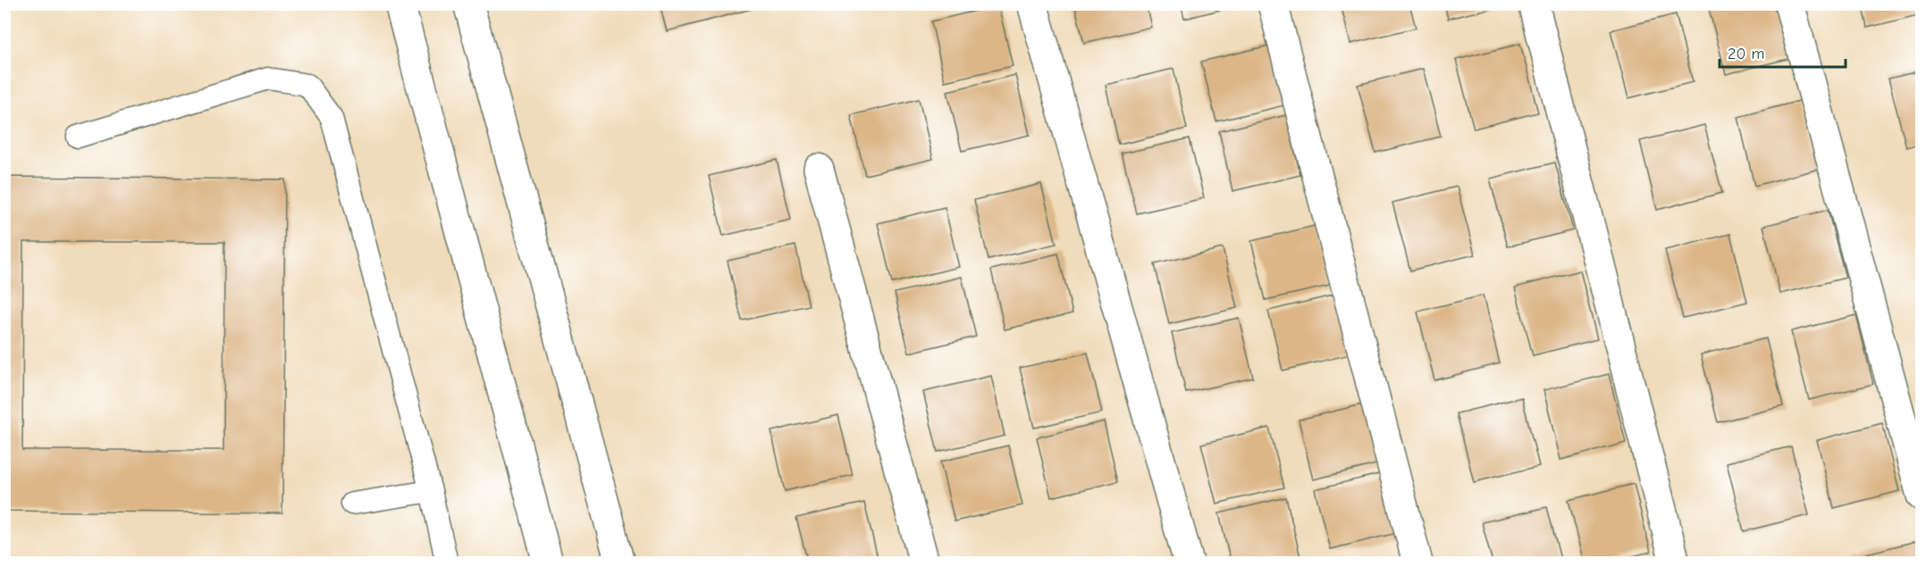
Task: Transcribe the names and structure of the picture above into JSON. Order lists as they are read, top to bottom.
{
  "scale_bar": "20 m"
}
